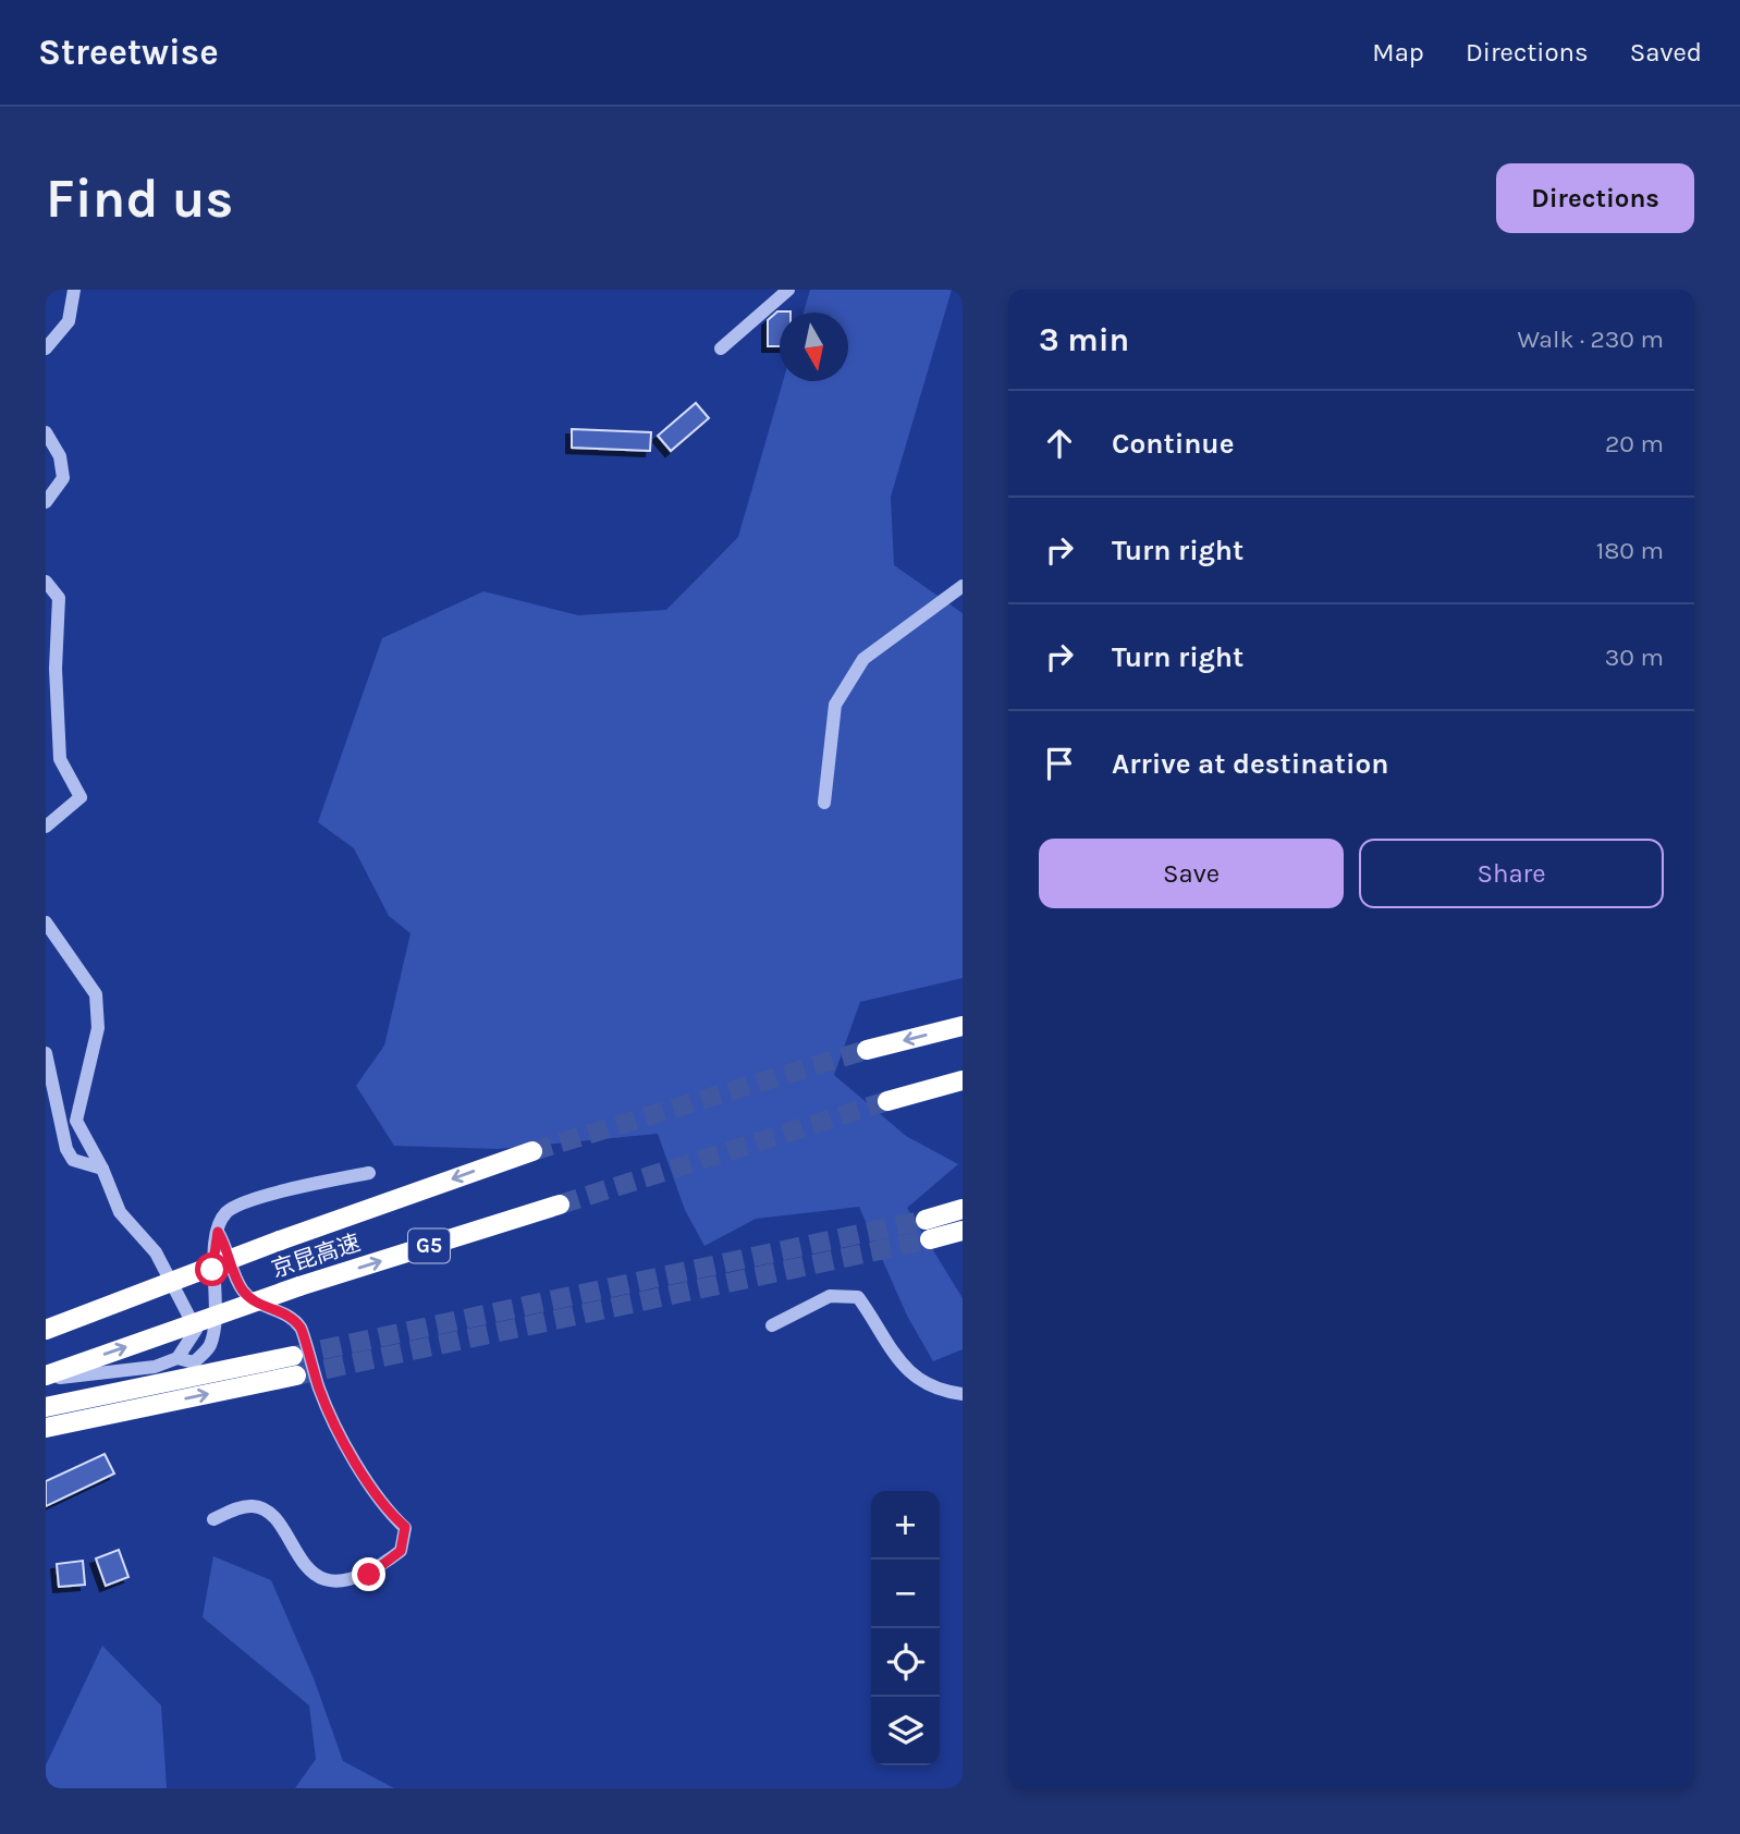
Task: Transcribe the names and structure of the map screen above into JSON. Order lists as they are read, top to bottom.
{
  "streets": {
    "highway": ["G5", "京昆高速"]
  },
  "north": "bottom",
  "page": {
    "header": "Streetwise",
    "nav": ["Map", "Directions", "Saved"],
    "buttons": [
      "Directions",
      ["Save", "Share"]
    ],
    "title": "Find us",
    "heading": ["3 min", "Walk · 230 m"],
    "list": [
      ["Continue", "20 m"],
      ["Turn right", "180 m"],
      ["Turn right", "30 m"],
      "Arrive at destination"
    ],
    "map_buttons": ["+", "−"]
  }
}
